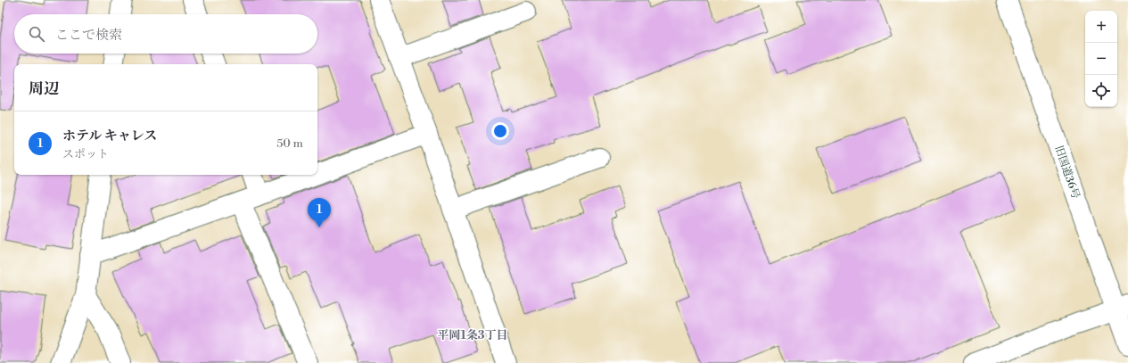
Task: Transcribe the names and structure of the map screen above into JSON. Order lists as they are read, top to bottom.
{
  "streets": {
    "street": ["旧国道36号"]
  },
  "districts": ["平岡1条3丁目"],
  "page": {
    "map_buttons": ["+", "−"],
    "search": "ここで検索",
    "heading": "周辺",
    "list": [
      {
        "mark": "1",
        "name": "ホテル キャレス",
        "note": "スポット",
        "value": "50 m"
      }
    ],
    "pins": "1"
  }
}
